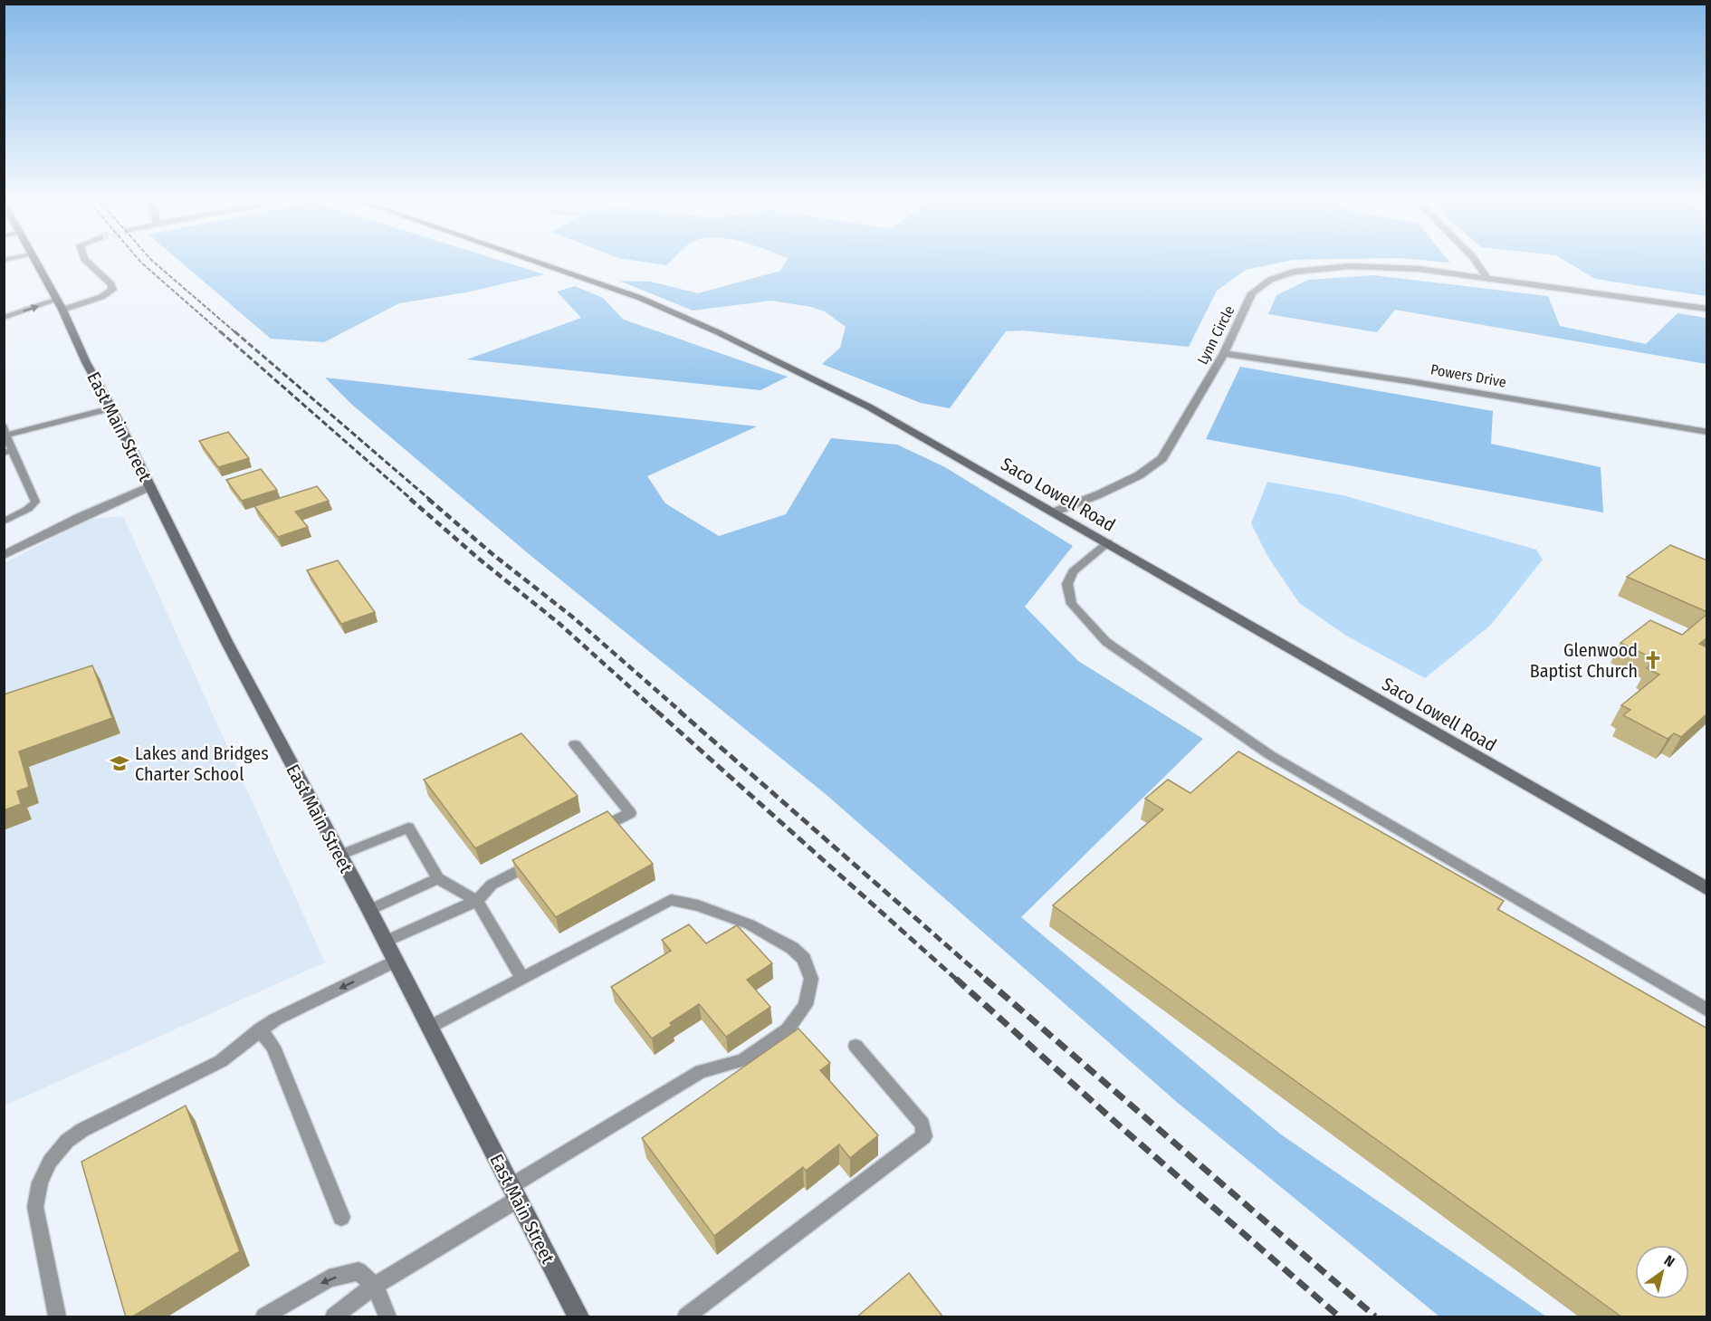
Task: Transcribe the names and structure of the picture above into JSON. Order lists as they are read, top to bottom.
{
  "streets": {
    "main road": ["East Main Street", "Saco Lowell Road"],
    "street": ["Lynn Circle", "Powers Drive"]
  },
  "crossings": [
    ["Lynn Circle", "Powers Drive"],
    ["Lynn Circle", "Saco Lowell Road"]
  ],
  "places": {
    "church": ["Glenwood Baptist Church"],
    "school or university": ["Lakes and Bridges Charter School"]
  },
  "north": "top right"
}
